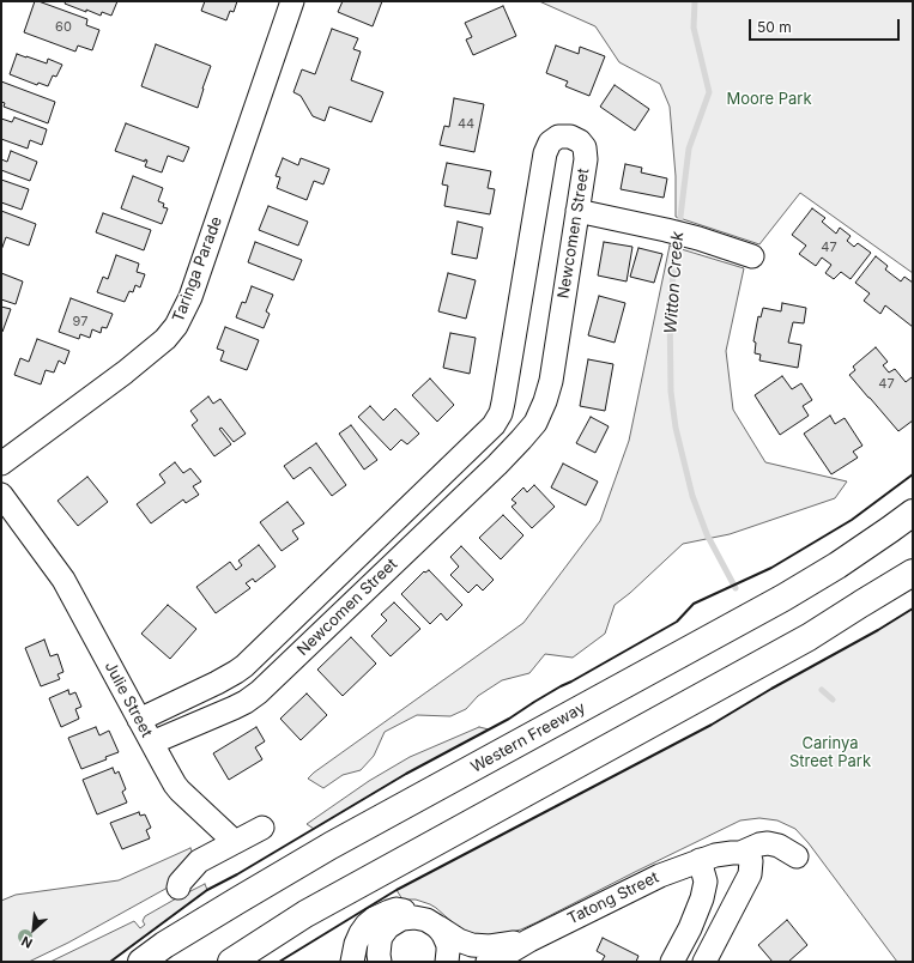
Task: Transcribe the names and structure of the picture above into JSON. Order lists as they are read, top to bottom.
{
  "streets": {
    "highway": ["Western Freeway"],
    "street": [
      "Newcomen Street",
      "Taringa Parade",
      "Julie Street",
      "Tatong Street"
    ]
  },
  "crossings": [
    ["Newcomen Street", "Julie Street"]
  ],
  "water": ["Witton Creek"],
  "parks": ["Moore Park", "Carinya Street Park"],
  "house_numbers": [
    "60",
    "44",
    "47",
    "97",
    "47"
  ],
  "scale_bar": "50 m",
  "north": "bottom left"
}
